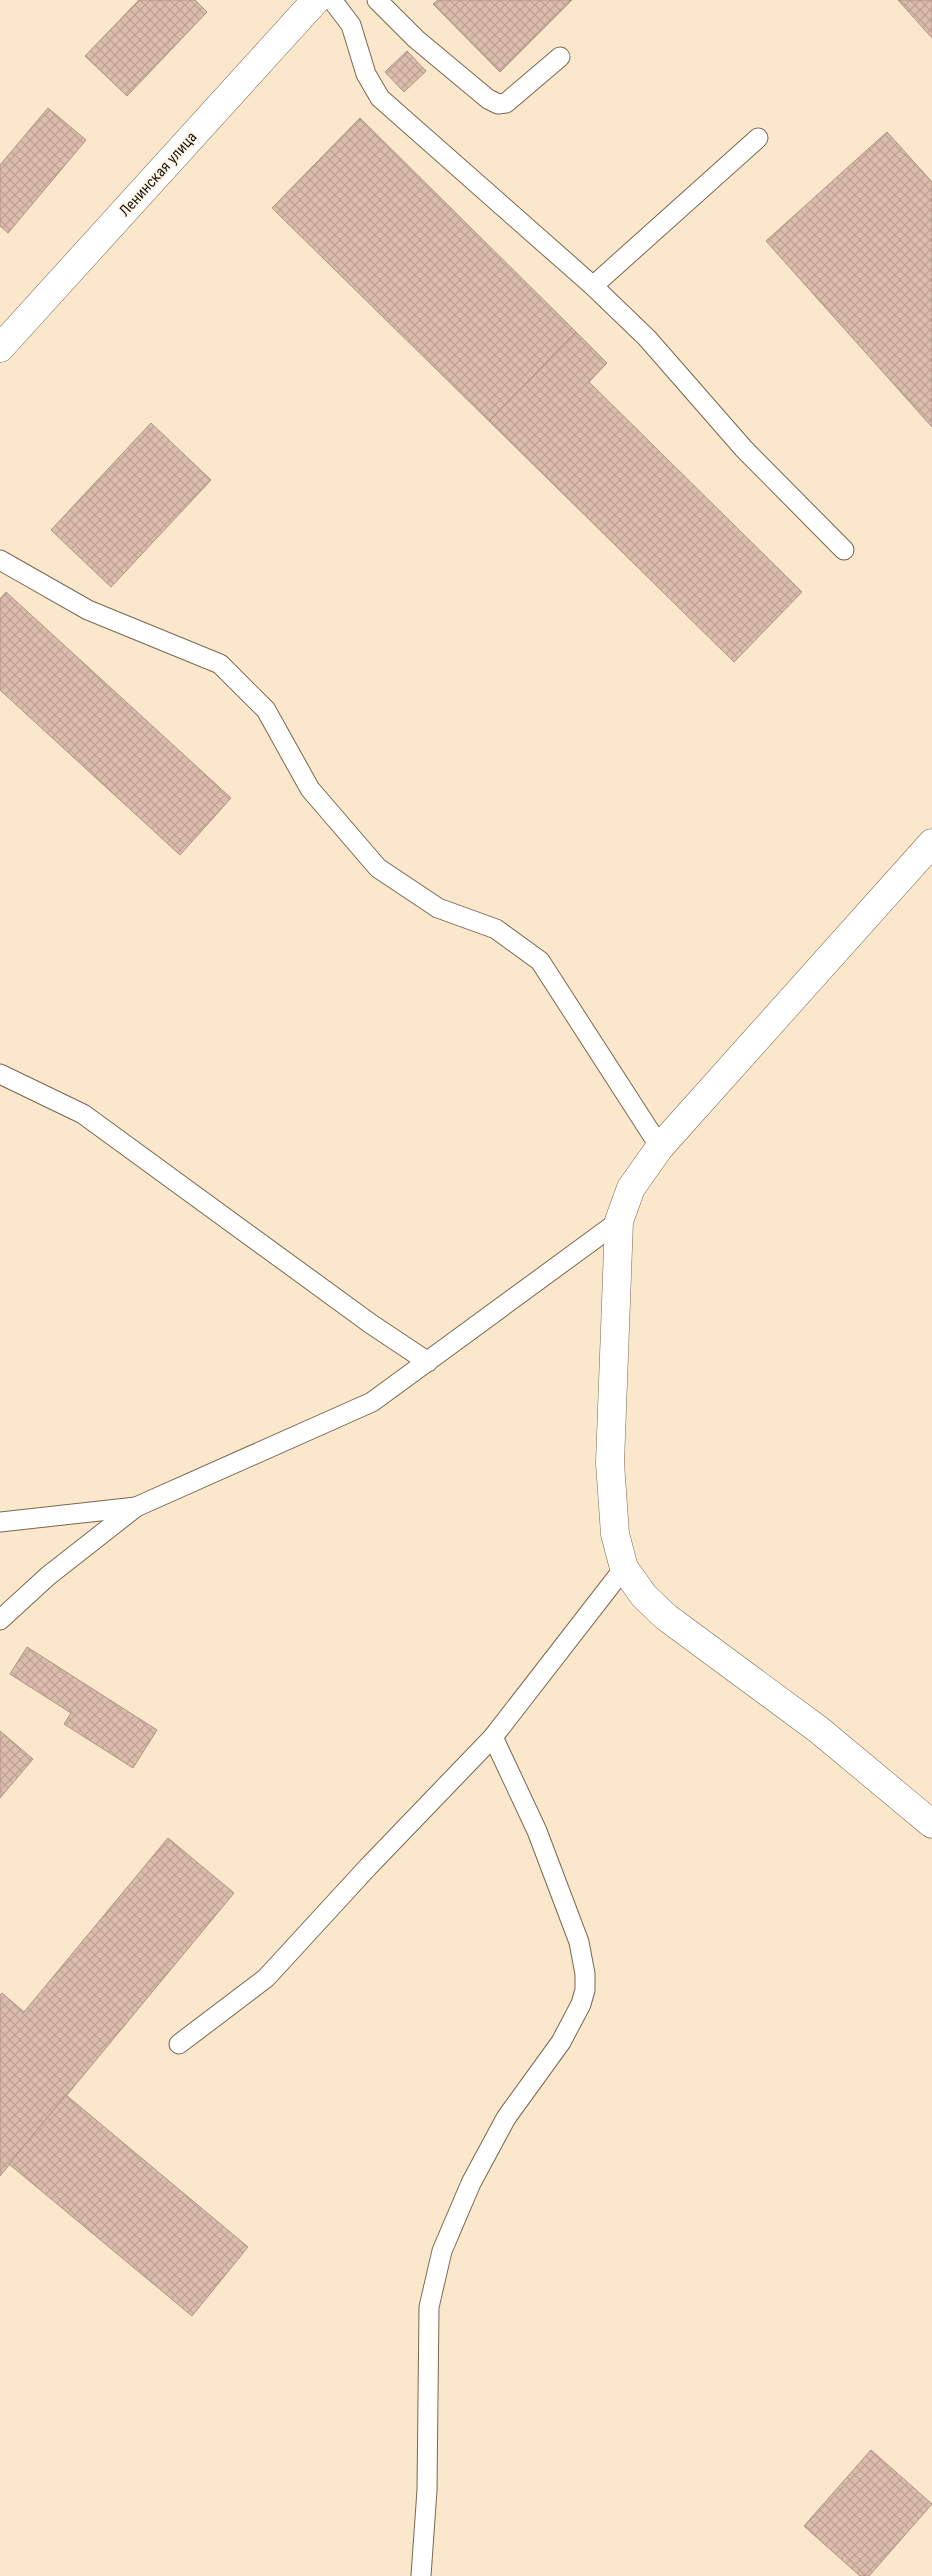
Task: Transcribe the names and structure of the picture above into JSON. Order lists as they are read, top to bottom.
{
  "streets": {
    "street": ["Ленинская улица"]
  }
}
